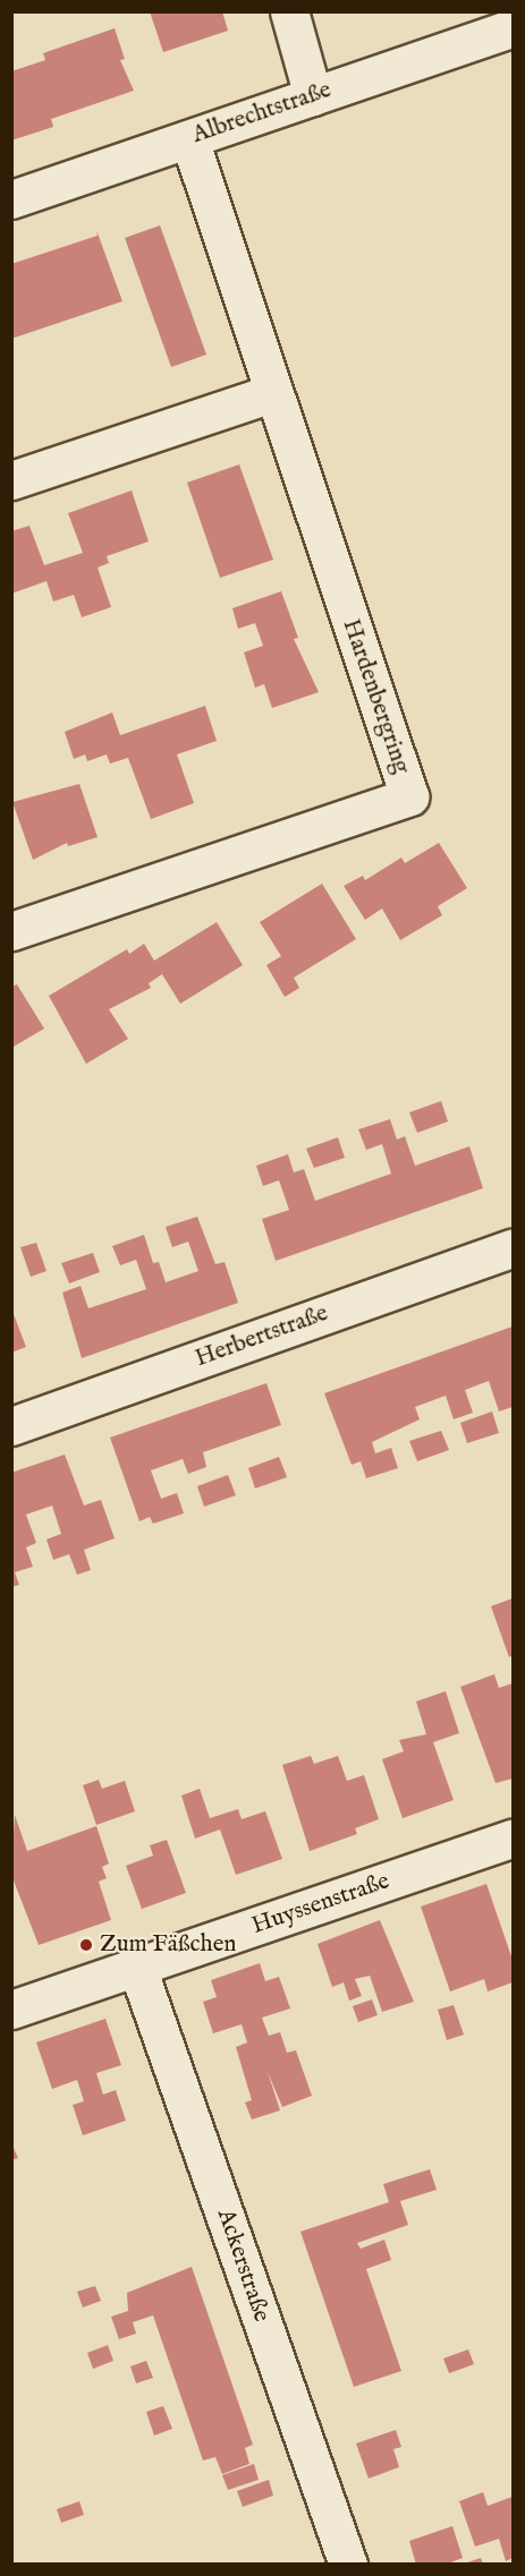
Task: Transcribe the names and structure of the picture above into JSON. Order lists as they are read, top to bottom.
{
  "streets": {
    "street": [
      "Albrechtstraße",
      "Hardenbergring",
      "Herbertstraße",
      "Huyssenstraße",
      "Ackerstraße"
    ]
  },
  "crossings": [
    ["Albrechtstraße", "Hardenbergring"],
    ["Huyssenstraße", "Ackerstraße"]
  ],
  "places": ["Zum Fäßchen"]
}
